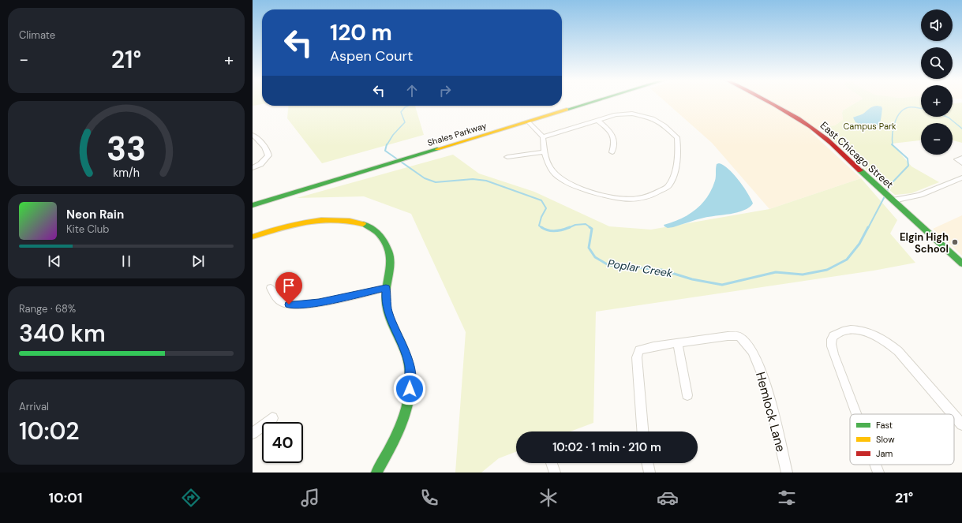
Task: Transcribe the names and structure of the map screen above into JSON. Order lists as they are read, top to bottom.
{
  "streets": {
    "street": ["Shales Parkway", "East Chicago Street", "Hemlock Lane"]
  },
  "water": ["Poplar Creek"],
  "parks": ["Campus Park"],
  "places": ["Elgin High School"],
  "legend": ["Fast", "Slow", "Jam"],
  "page": {
    "tile": [
      "Climate",
      ["Range · 68%", "340 km"],
      ["Arrival", "10:02"]
    ],
    "map_buttons": ["+", "−"],
    "turn": ["120 m", "Aspen Court"],
    "heat": ["−", "21°", "+"],
    "song": ["Neon Rain", "Kite Club"],
    "limit": "40",
    "trip": "10:02 · 1 min · 210 m",
    "tabs": ["10:01", "21°"],
    "gauge": ["33", "km/h"]
  }
}
